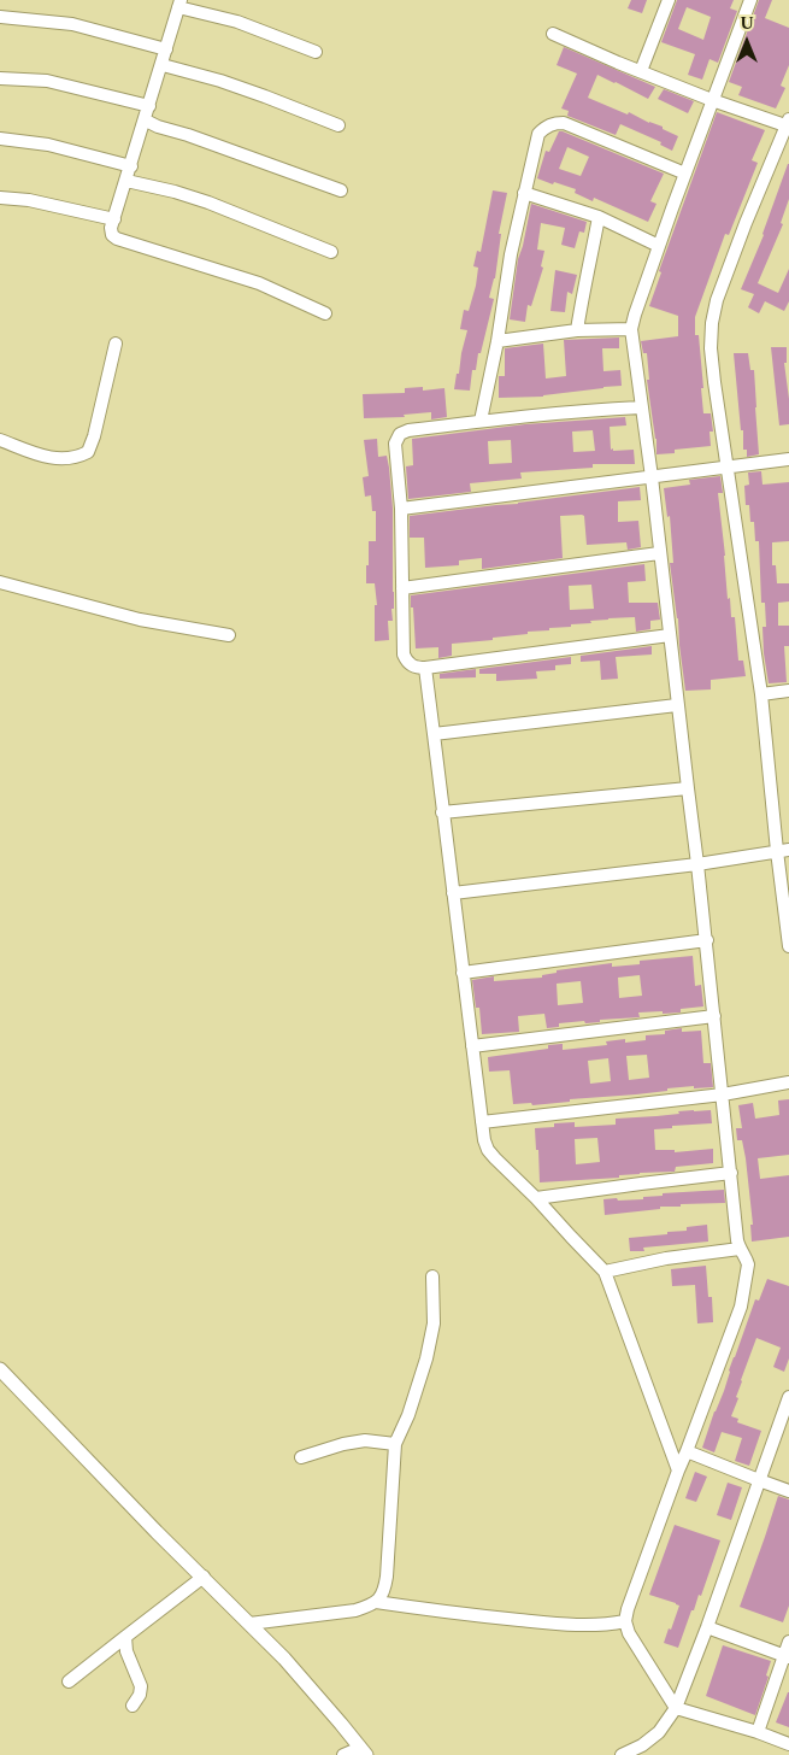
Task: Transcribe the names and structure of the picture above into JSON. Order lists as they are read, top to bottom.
{
  "north": "top"
}
